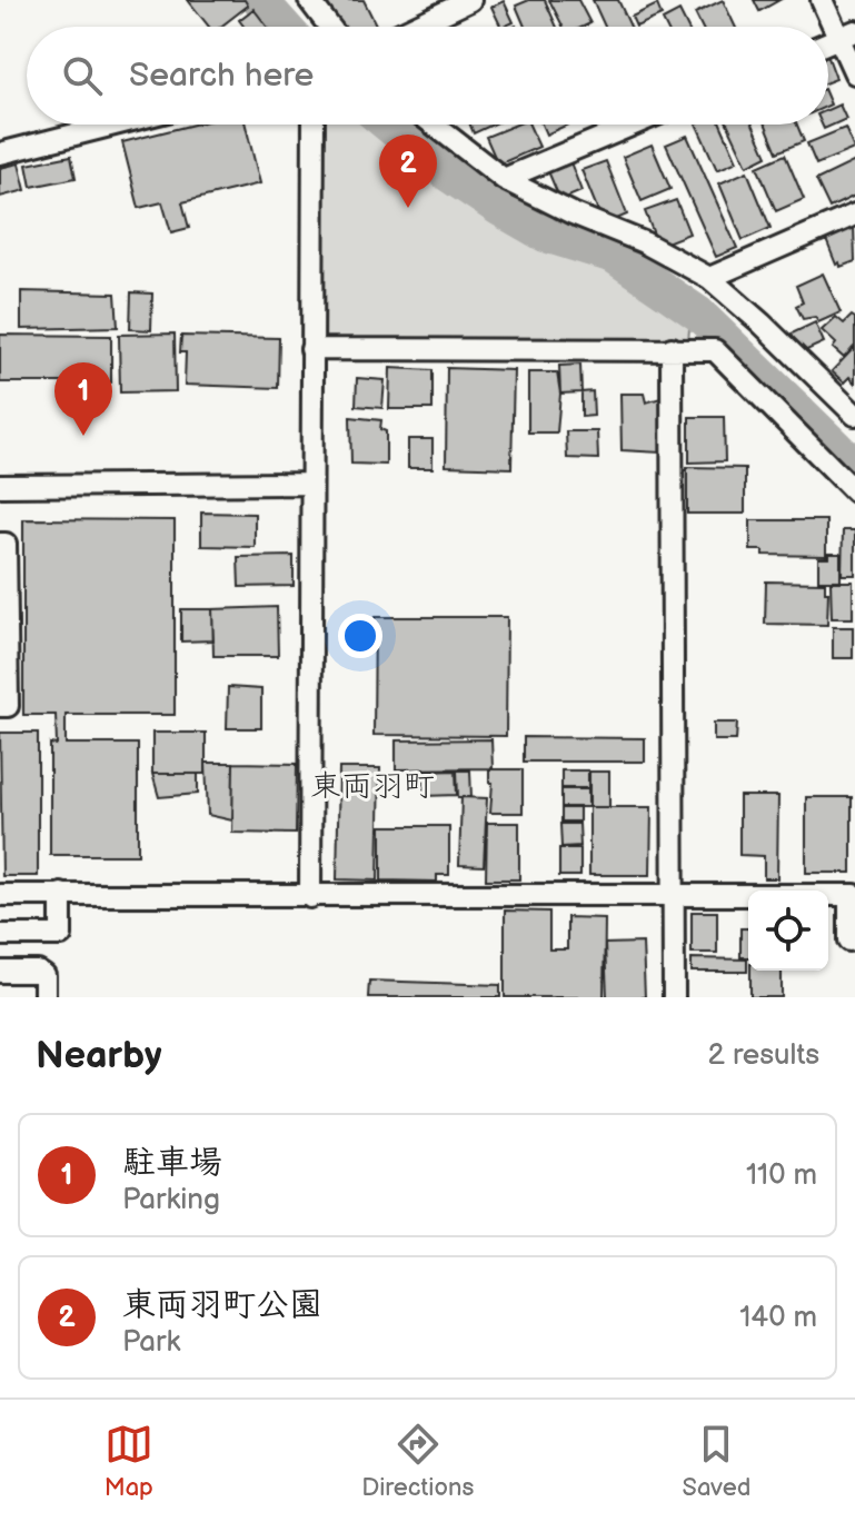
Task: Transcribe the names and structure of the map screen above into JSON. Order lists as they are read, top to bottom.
{
  "districts": ["東両羽町"],
  "page": {
    "search": "Search here",
    "pins": ["2", "1"],
    "heading": ["Nearby", "2 results"],
    "list": [
      {
        "mark": "1",
        "name": "駐車場",
        "note": "Parking",
        "value": "110 m"
      },
      {
        "mark": "2",
        "name": "東両羽町公園",
        "note": "Park",
        "value": "140 m"
      }
    ],
    "nav": ["Map", "Directions", "Saved"]
  }
}
